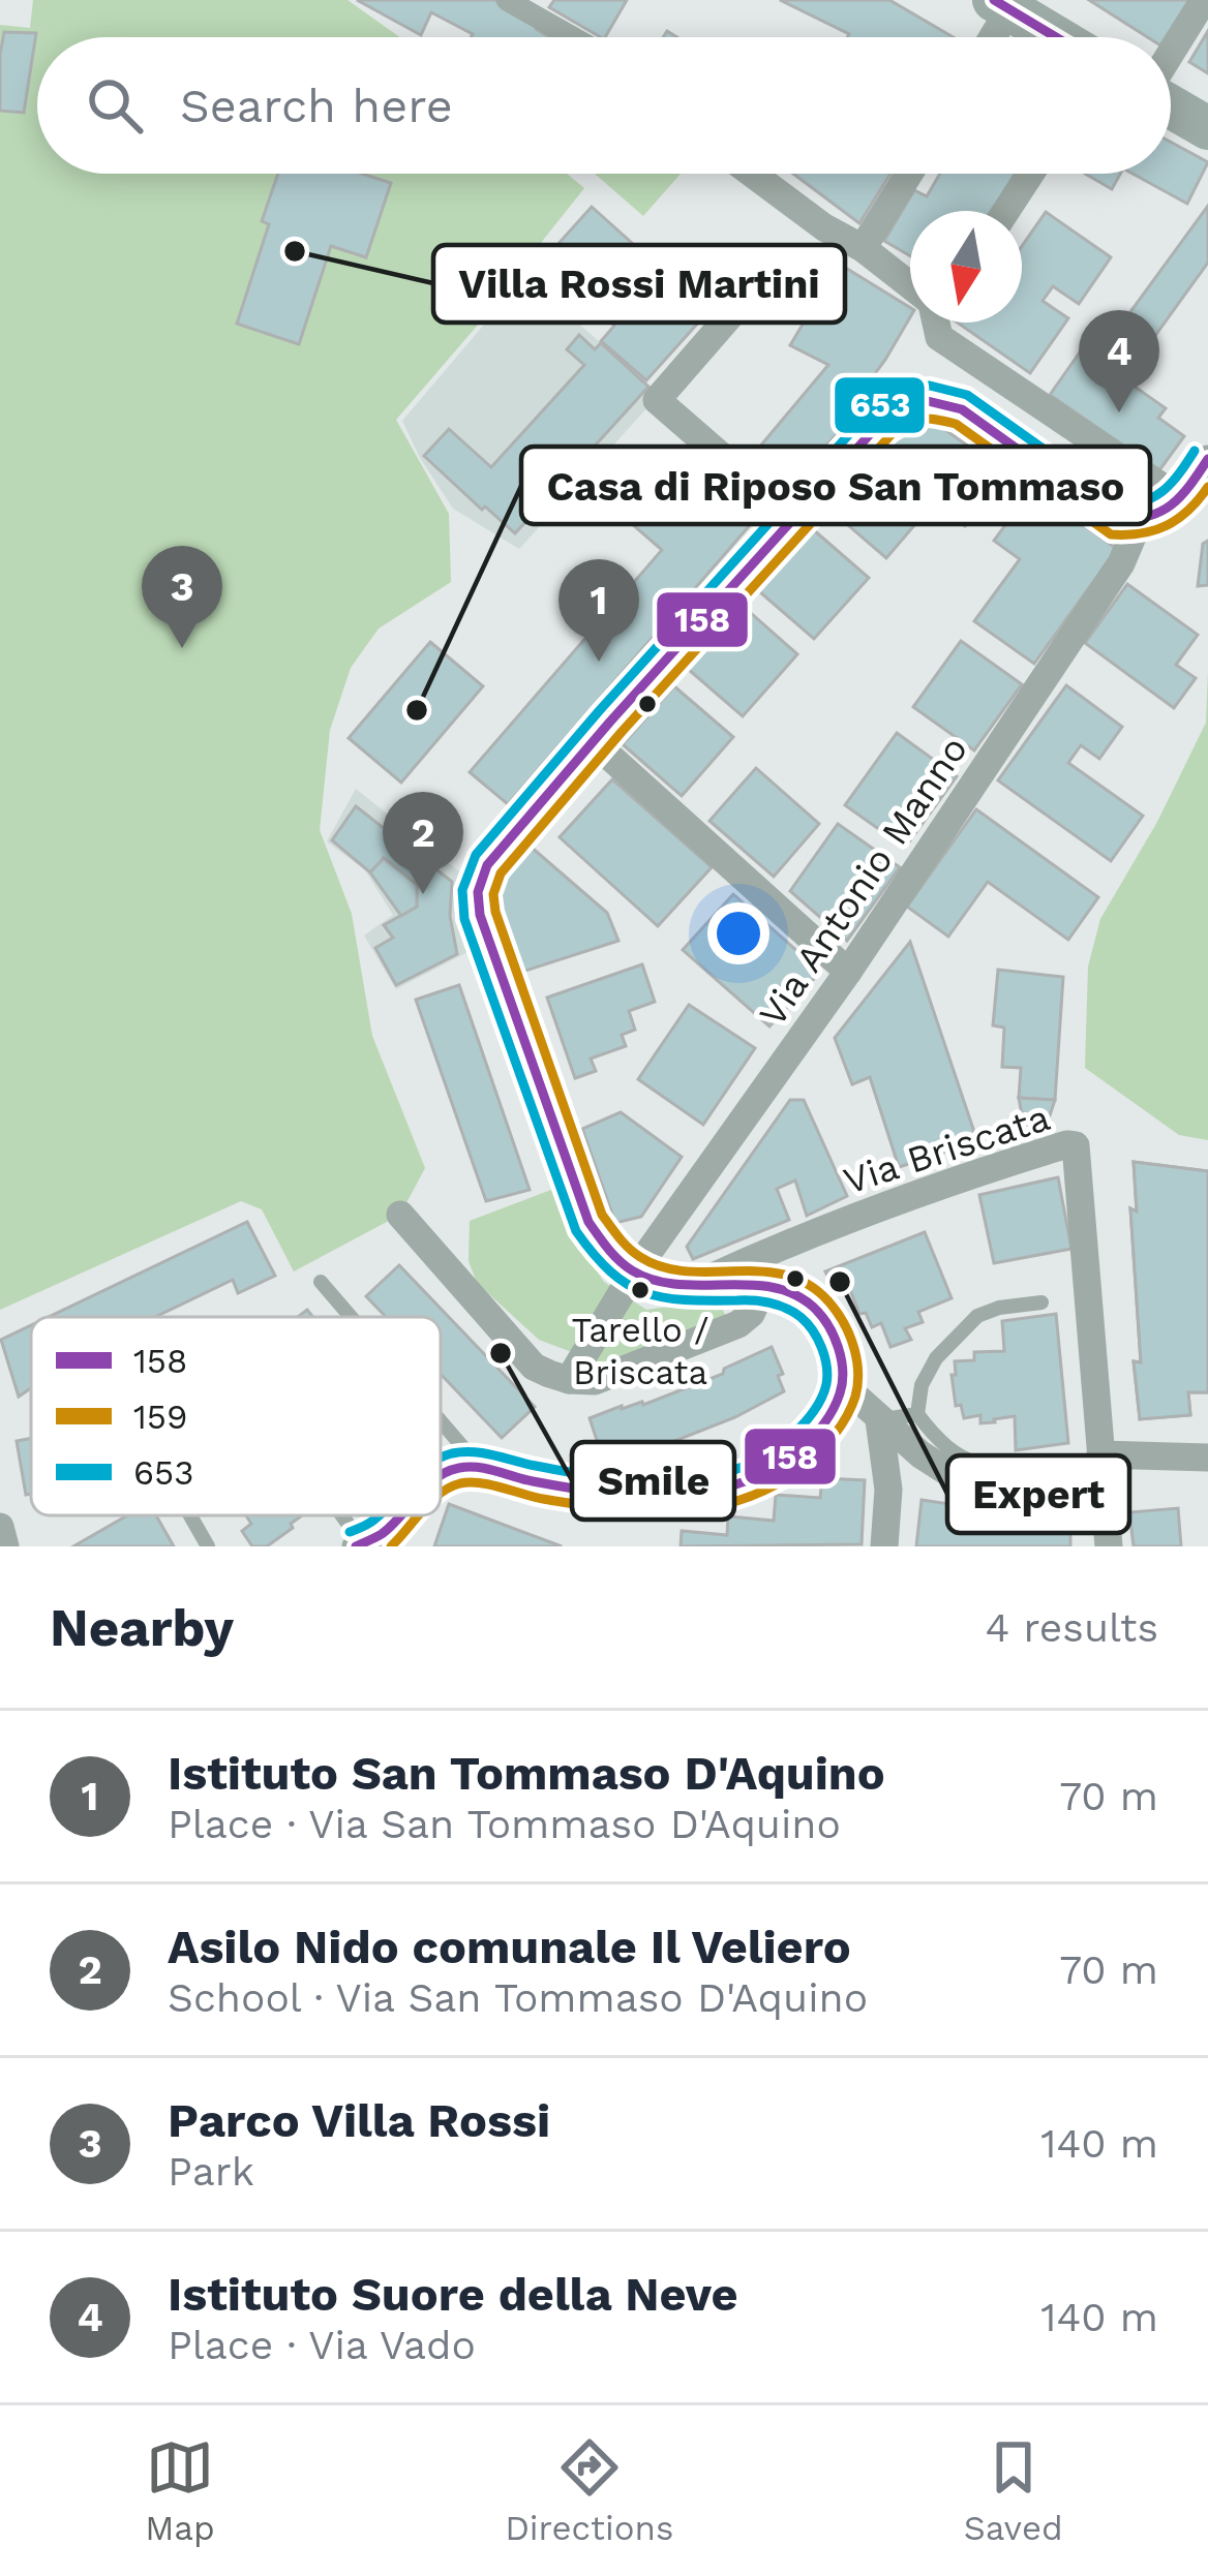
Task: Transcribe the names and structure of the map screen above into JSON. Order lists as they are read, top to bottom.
{
  "streets": {
    "street": ["Via Antonio Manno", "Via Briscata"]
  },
  "places": [
    "Villa Rossi Martini",
    "Casa di Riposo San Tommaso",
    "Expert",
    "Tarello / Briscata",
    "Smile"
  ],
  "lines": ["transit line 158", "transit line 653", "transit line 159"],
  "legend": ["158", "159", "653"],
  "north": "bottom",
  "page": {
    "search": "Search here",
    "pins": [
      "4",
      "3",
      "1",
      "2"
    ],
    "heading": ["Nearby", "4 results"],
    "list": [
      {
        "mark": "1",
        "name": "Istituto San Tommaso D'Aquino",
        "note": "Place · Via San Tommaso D'Aquino",
        "value": "70 m"
      },
      {
        "mark": "2",
        "name": "Asilo Nido comunale Il Veliero",
        "note": "School · Via San Tommaso D'Aquino",
        "value": "70 m"
      },
      {
        "mark": "3",
        "name": "Parco Villa Rossi",
        "note": "Park",
        "value": "140 m"
      },
      {
        "mark": "4",
        "name": "Istituto Suore della Neve",
        "note": "Place · Via Vado",
        "value": "140 m"
      }
    ],
    "nav": ["Map", "Directions", "Saved"]
  }
}
